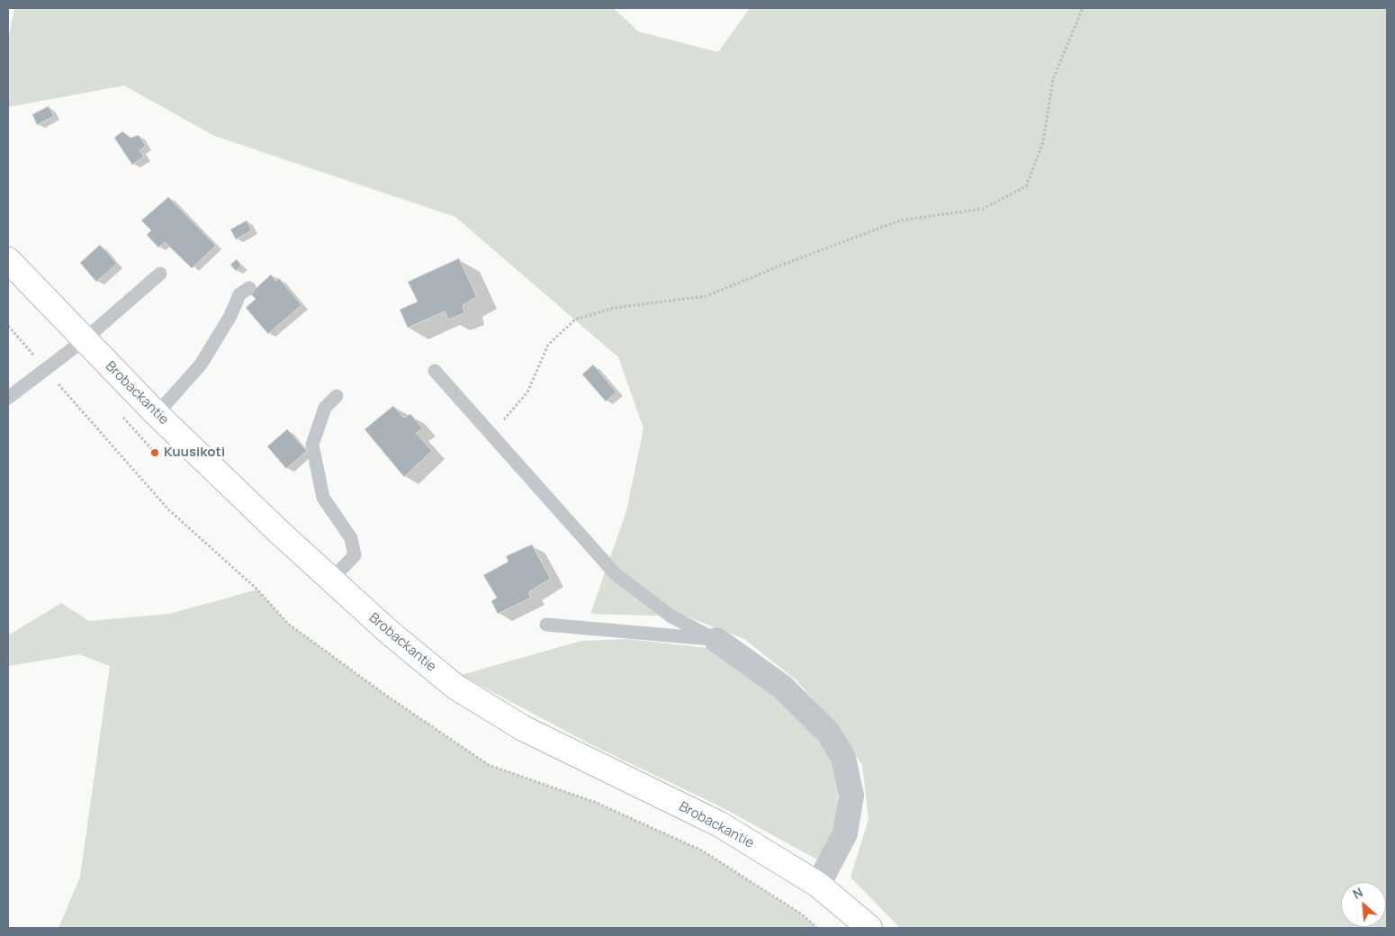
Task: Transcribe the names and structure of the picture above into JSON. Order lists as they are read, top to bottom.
{
  "streets": {
    "street": ["Brobackantie"]
  },
  "places": ["Kuusikoti"],
  "north": "top left"
}
